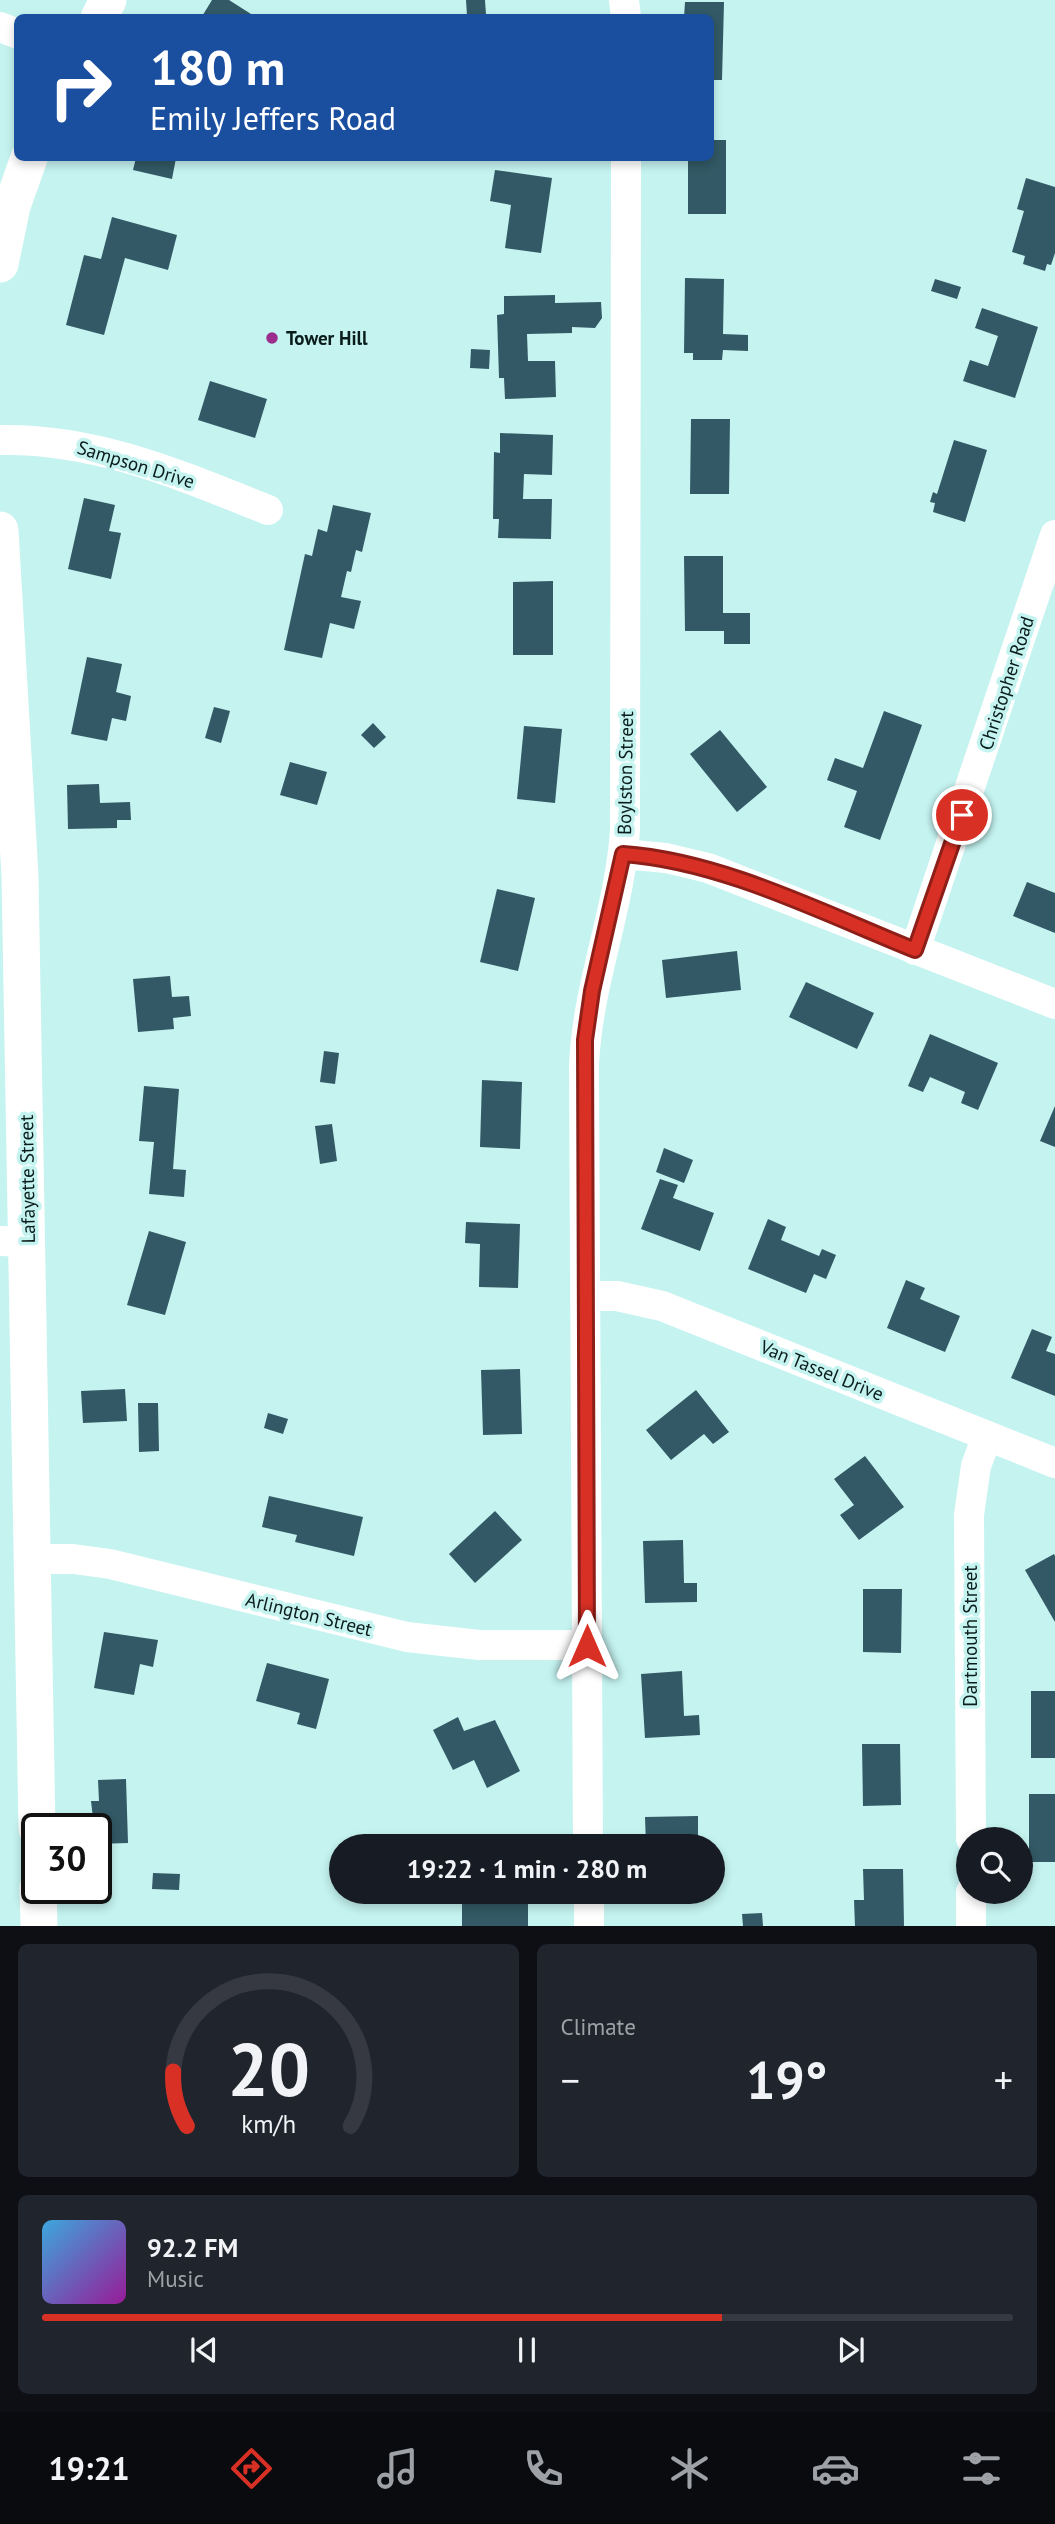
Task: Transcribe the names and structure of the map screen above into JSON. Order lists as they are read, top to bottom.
{
  "streets": {
    "main road": ["Lafayette Street"],
    "street": [
      "Sampson Drive",
      "Christopher Road",
      "Boylston Street",
      "Van Tassel Drive",
      "Arlington Street",
      "Dartmouth Street"
    ]
  },
  "crossings": [
    ["Boylston Street", "Van Tassel Drive"],
    ["Boylston Street", "Arlington Street"],
    ["Lafayette Street", "Arlington Street"],
    ["Van Tassel Drive", "Dartmouth Street"]
  ],
  "places": ["Tower Hill"],
  "page": {
    "turn": ["180 m", "Emily Jeffers Road"],
    "limit": "30",
    "trip": "19:22 · 1 min · 280 m",
    "tile": "Climate",
    "heat": ["−", "19°", "+"],
    "song": ["92.2 FM", "Music"],
    "tabs": "19:21",
    "gauge": ["20", "km/h"]
  }
}
